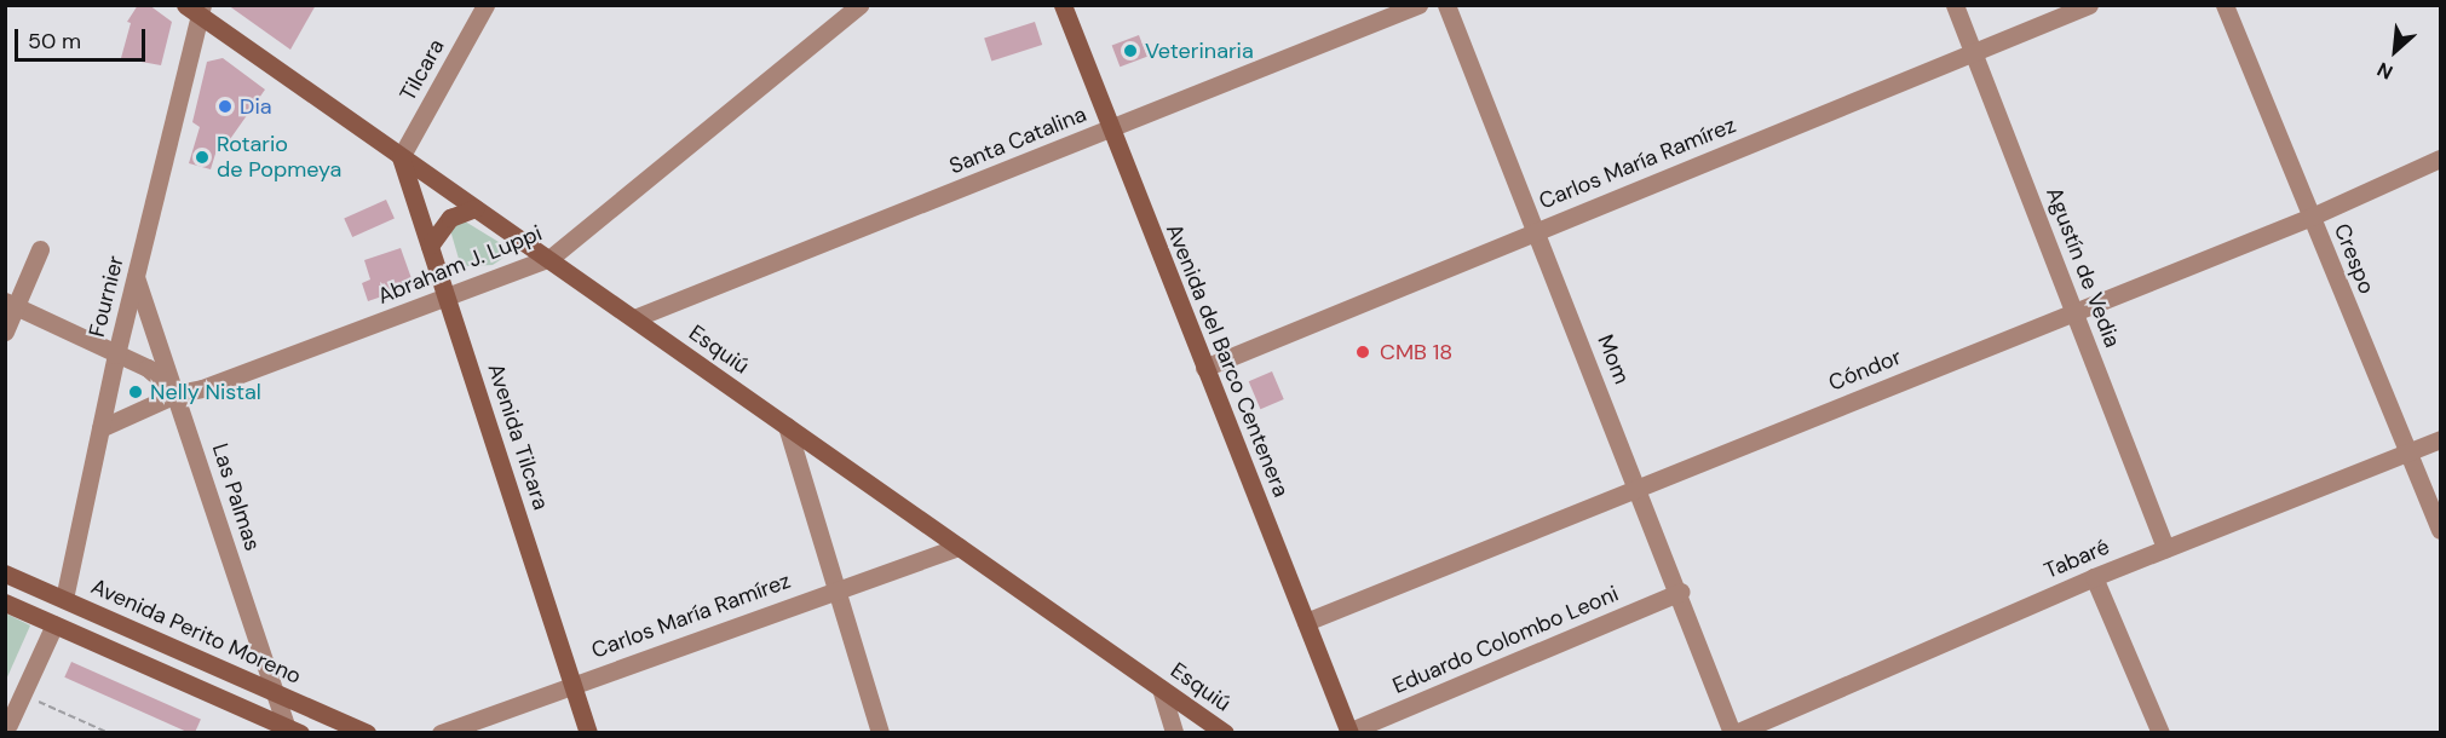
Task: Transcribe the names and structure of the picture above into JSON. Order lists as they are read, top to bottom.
{
  "streets": {
    "street": [
      "Tilcara",
      "Santa Catalina",
      "Carlos María Ramírez",
      "Crespo",
      "Abraham J. Luppi",
      "Agustín de Vedia",
      "Fournier",
      "Esquiú",
      "Mom",
      "Avenida del Barco Centenera",
      "Cóndor",
      "Avenida Tilcara",
      "Las Palmas",
      "Tabaré",
      "Avenida Perito Moreno",
      "Eduardo Colombo Leoni"
    ]
  },
  "crossings": [
    ["Tilcara", "Esquiú"],
    ["Tilcara", "Avenida Tilcara"],
    ["Santa Catalina", "Esquiú"],
    ["Santa Catalina", "Avenida del Barco Centenera"],
    ["Carlos María Ramírez", "Agustín de Vedia"],
    ["Carlos María Ramírez", "Esquiú"],
    ["Carlos María Ramírez", "Mom"],
    ["Carlos María Ramírez", "Avenida del Barco Centenera"],
    ["Carlos María Ramírez", "Avenida Tilcara"],
    ["Crespo", "Cóndor"],
    ["Crespo", "Tabaré"],
    ["Abraham J. Luppi", "Fournier"],
    ["Abraham J. Luppi", "Esquiú"],
    ["Abraham J. Luppi", "Avenida Tilcara"],
    ["Abraham J. Luppi", "Las Palmas"],
    ["Agustín de Vedia", "Cóndor"],
    ["Agustín de Vedia", "Tabaré"],
    ["Fournier", "Esquiú"],
    ["Fournier", "Las Palmas"],
    ["Fournier", "Avenida Perito Moreno"],
    ["Esquiú", "Avenida Tilcara"],
    ["Mom", "Cóndor"],
    ["Mom", "Tabaré"],
    ["Mom", "Eduardo Colombo Leoni"],
    ["Avenida del Barco Centenera", "Cóndor"],
    ["Avenida del Barco Centenera", "Eduardo Colombo Leoni"],
    ["Las Palmas", "Avenida Perito Moreno"]
  ],
  "places": [
    "Veterinaria",
    "Dia",
    "Rotario de Popmeya",
    "CMB 18",
    "Nelly Nistal"
  ],
  "scale_bar": "50 m",
  "north": "bottom left"
}
